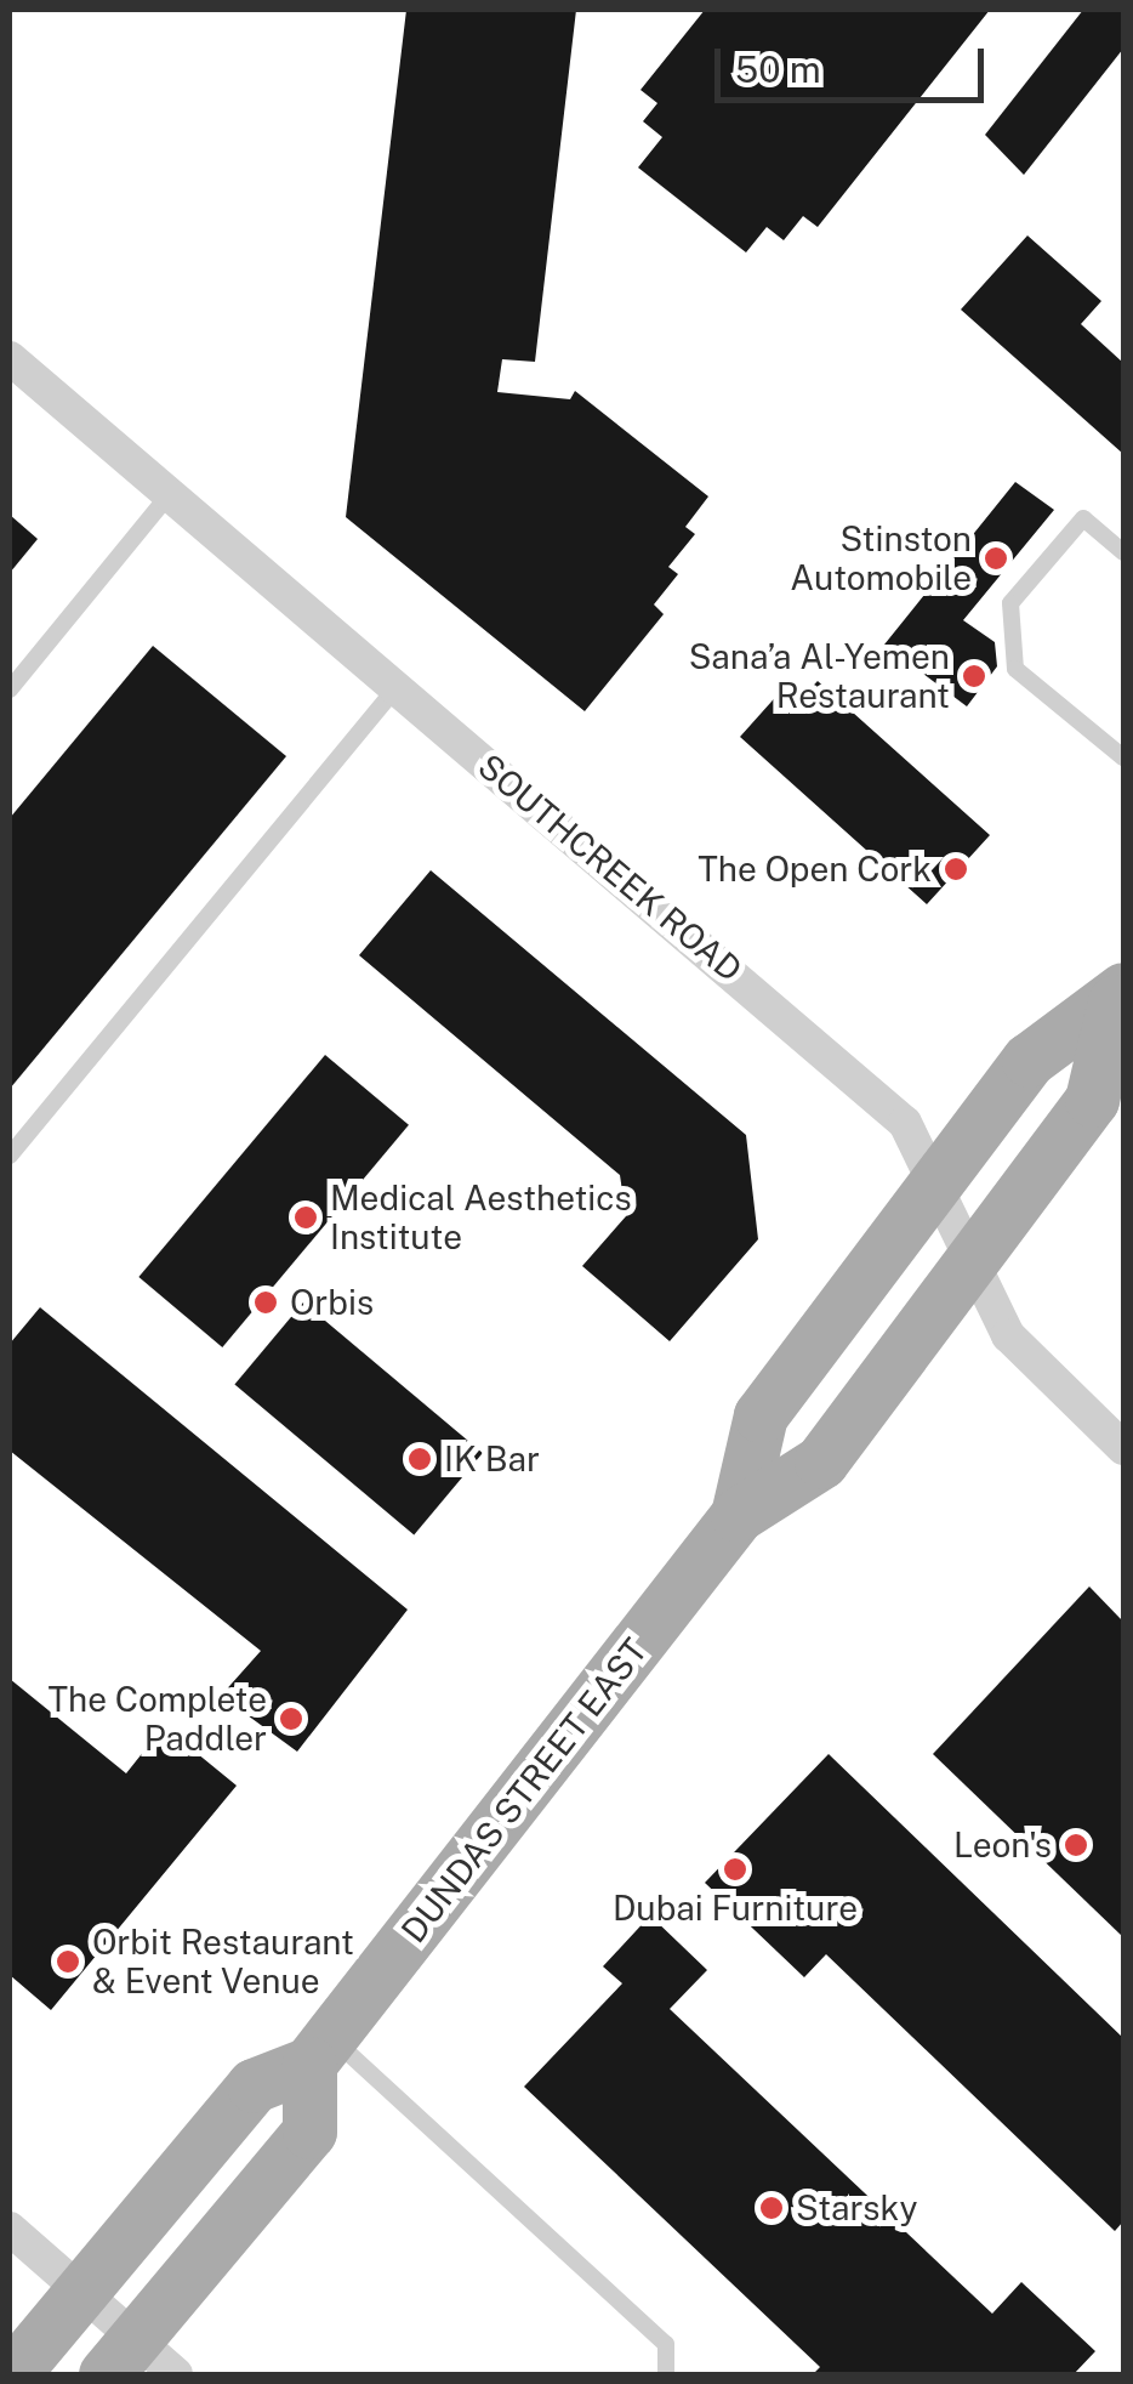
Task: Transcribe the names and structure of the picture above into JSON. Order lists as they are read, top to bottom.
{
  "streets": {
    "main road": ["DUNDAS STREET EAST"],
    "street": ["SOUTHCREEK ROAD"]
  },
  "crossings": [
    ["SOUTHCREEK ROAD", "DUNDAS STREET EAST"]
  ],
  "places": [
    "Stinston Automobile",
    "Sana’a Al-Yemen Restaurant",
    "The Open Cork",
    "Medical Aesthetics Institute",
    "Orbis",
    "IK Bar",
    "The Complete Paddler",
    "Leon's",
    "Dubai Furniture",
    "Orbit Restaurant & Event Venue",
    "Starsky"
  ],
  "scale_bar": "50 m"
}
